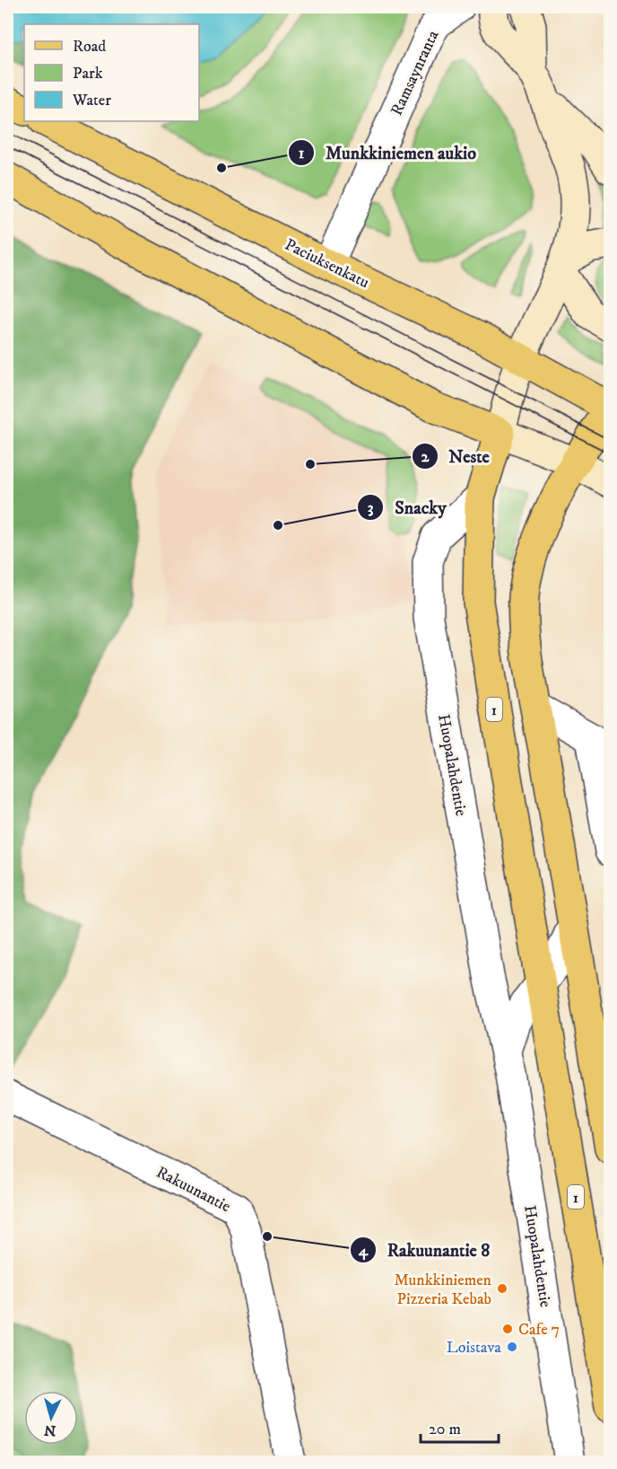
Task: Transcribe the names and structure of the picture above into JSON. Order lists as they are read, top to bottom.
{
  "streets": {
    "main road": ["Paciuksenkatu", "1"],
    "street": ["Ramsaynranta", "Huopalahdentie", "Rakuunantie"]
  },
  "crossings": [
    ["Ramsaynranta", "Paciuksenkatu"],
    ["1", "Huopalahdentie"]
  ],
  "places": [
    "Munkkiniemen aukio",
    "Neste",
    "Snacky",
    "Rakuunantie 8",
    "Munkkiniemen Pizzeria Kebab",
    "Cafe 7",
    "Loistava"
  ],
  "legend": ["Road", "Park", "Water"],
  "scale_bar": "20 m",
  "north": "bottom"
}
